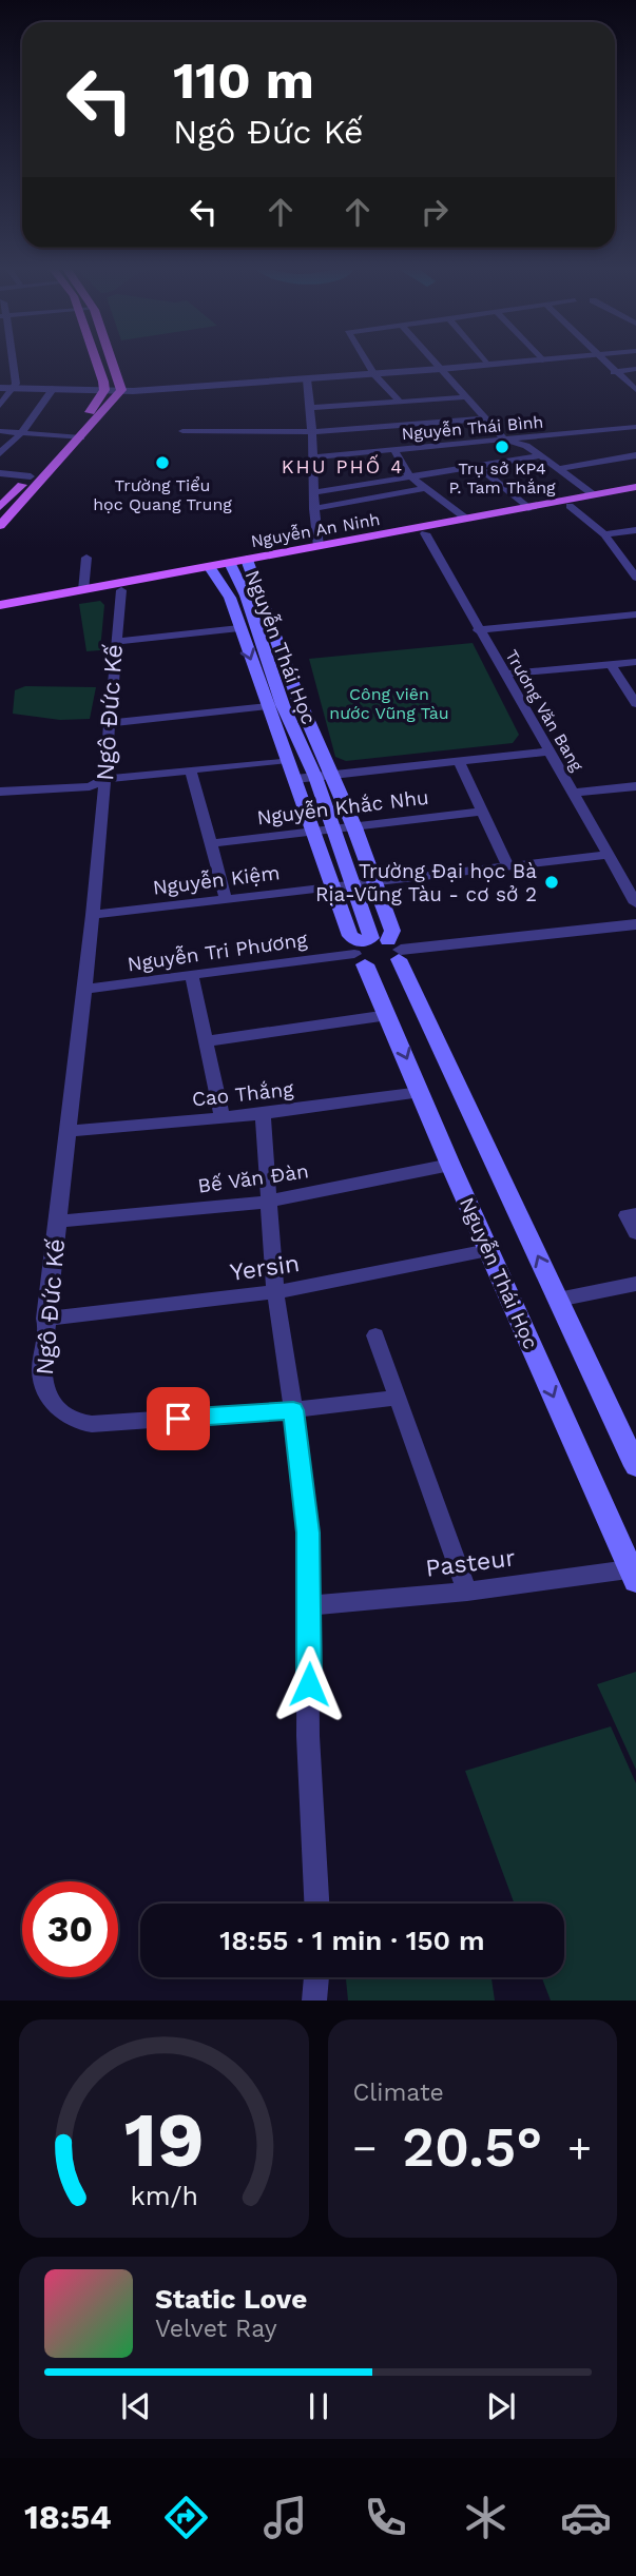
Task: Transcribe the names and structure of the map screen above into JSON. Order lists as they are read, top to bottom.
{
  "streets": {
    "main road": ["Nguyễn An Ninh", "Nguyễn Thái Học"],
    "street": [
      "Nguyễn Thái Bình",
      "Trương Văn Bang",
      "Ngô Đức Kế",
      "Nguyễn Khắc Nhu",
      "Nguyễn Kiệm",
      "Nguyễn Tri Phương",
      "Cao Thắng",
      "Bế Văn Đàn",
      "Yersin",
      "Pasteur"
    ]
  },
  "crossings": [
    ["Nguyễn An Ninh", "Nguyễn Thái Học"],
    ["Nguyễn An Ninh", "Trương Văn Bang"],
    ["Nguyễn An Ninh", "Ngô Đức Kế"],
    ["Nguyễn Thái Học", "Nguyễn Khắc Nhu"],
    ["Nguyễn Thái Học", "Nguyễn Kiệm"],
    ["Nguyễn Thái Học", "Nguyễn Tri Phương"],
    ["Nguyễn Thái Học", "Cao Thắng"],
    ["Nguyễn Thái Học", "Bế Văn Đàn"],
    ["Nguyễn Thái Học", "Yersin"],
    ["Nguyễn Thái Học", "Pasteur"],
    ["Trương Văn Bang", "Nguyễn Kiệm"],
    ["Ngô Đức Kế", "Nguyễn Kiệm"],
    ["Ngô Đức Kế", "Nguyễn Tri Phương"],
    ["Ngô Đức Kế", "Cao Thắng"],
    ["Ngô Đức Kế", "Bế Văn Đàn"],
    ["Ngô Đức Kế", "Yersin"]
  ],
  "districts": ["KHU PHỐ 4"],
  "parks": ["Công viên nước Vũng Tàu"],
  "places": ["Trụ sở KP4 P. Tam Thắng", "Trường Tiểu học Quang Trung", "Trường Đại học Bà Rịa-Vũng Tàu - cơ sở 2"],
  "page": {
    "turn": ["110 m", "Ngô Đức Kế"],
    "limit": "30",
    "trip": "18:55 · 1 min · 150 m",
    "tile": "Climate",
    "heat": ["−", "20.5°", "+"],
    "song": ["Static Love", "Velvet Ray"],
    "tabs": "18:54",
    "gauge": ["19", "km/h"]
  }
}
